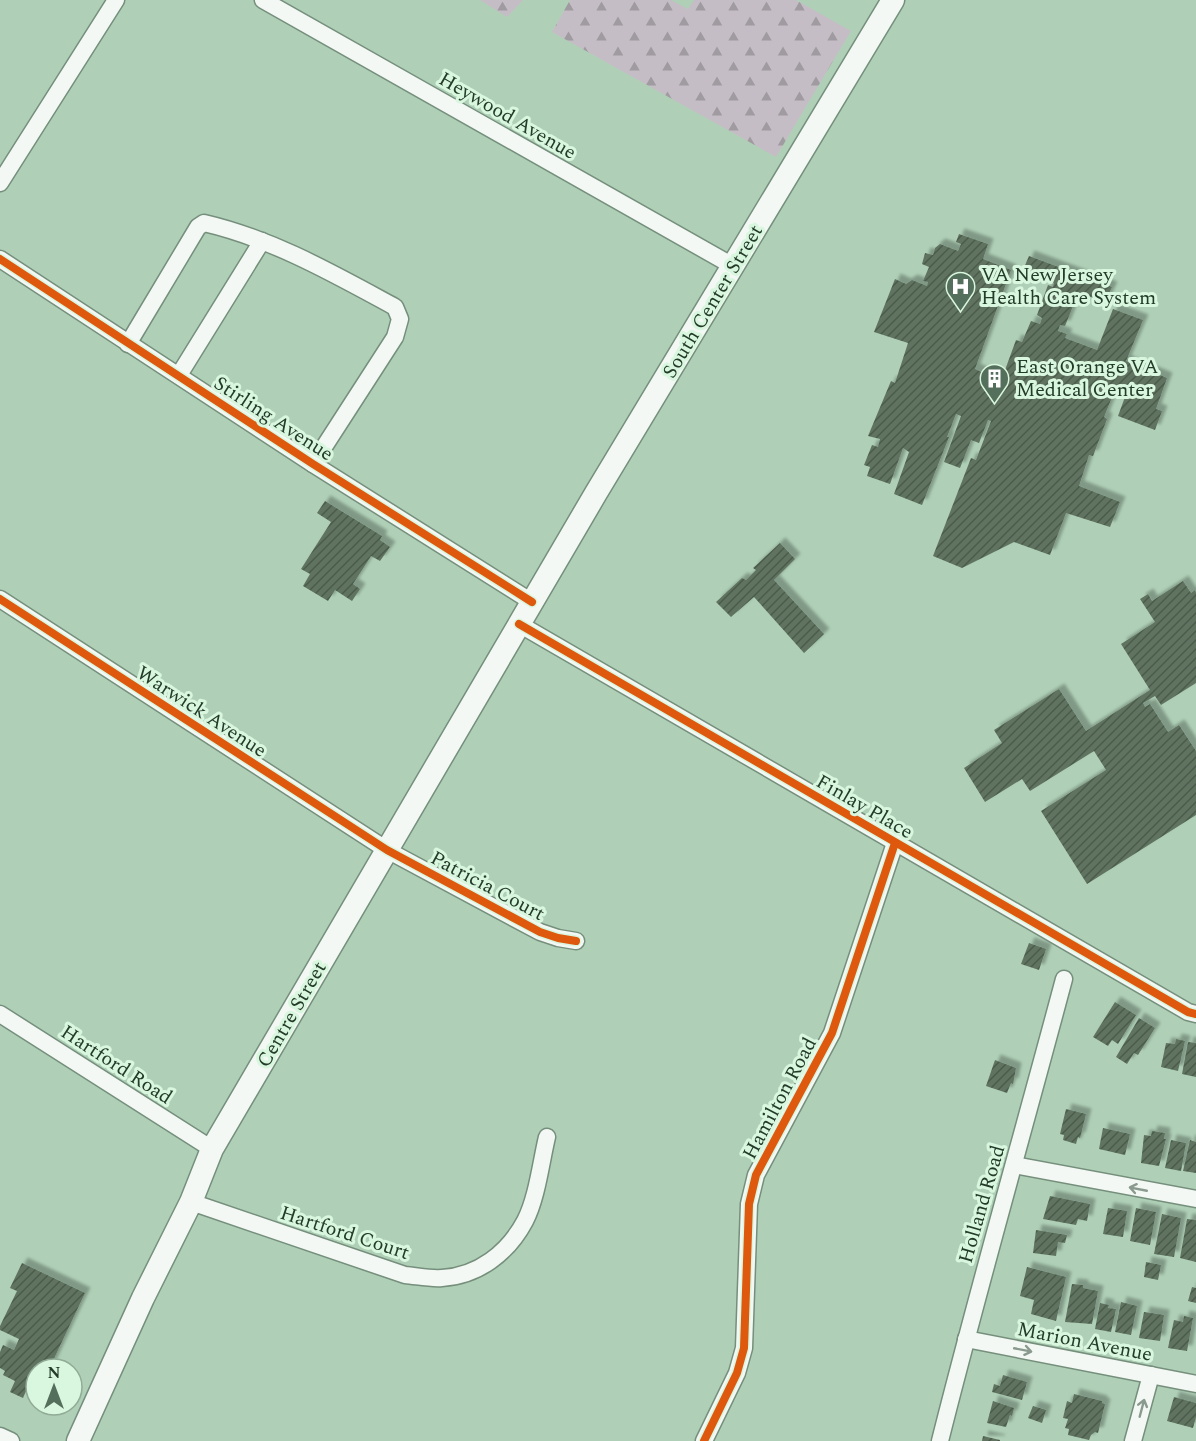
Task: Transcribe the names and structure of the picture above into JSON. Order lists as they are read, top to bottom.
{
  "streets": {
    "main road": ["South Center Street", "Centre Street"],
    "street": [
      "Heywood Avenue",
      "Stirling Avenue",
      "Warwick Avenue",
      "Finlay Place",
      "Patricia Court",
      "Hartford Road",
      "Hamilton Road",
      "Holland Road",
      "Hartford Court",
      "Marion Avenue"
    ]
  },
  "crossings": [
    ["Heywood Avenue", "South Center Street"],
    ["South Center Street", "Stirling Avenue"],
    ["South Center Street", "Centre Street"],
    ["Stirling Avenue", "Centre Street"],
    ["Warwick Avenue", "Patricia Court"],
    ["Warwick Avenue", "Centre Street"],
    ["Finlay Place", "Centre Street"],
    ["Finlay Place", "Hamilton Road"],
    ["Patricia Court", "Centre Street"],
    ["Centre Street", "Hartford Road"],
    ["Centre Street", "Hartford Court"],
    ["Holland Road", "Marion Avenue"]
  ],
  "one_way": ["Marion Avenue"],
  "places": {
    "hospital": ["VA New Jersey Health Care System"],
    "building": ["East Orange VA Medical Center"]
  },
  "north": "top"
}
